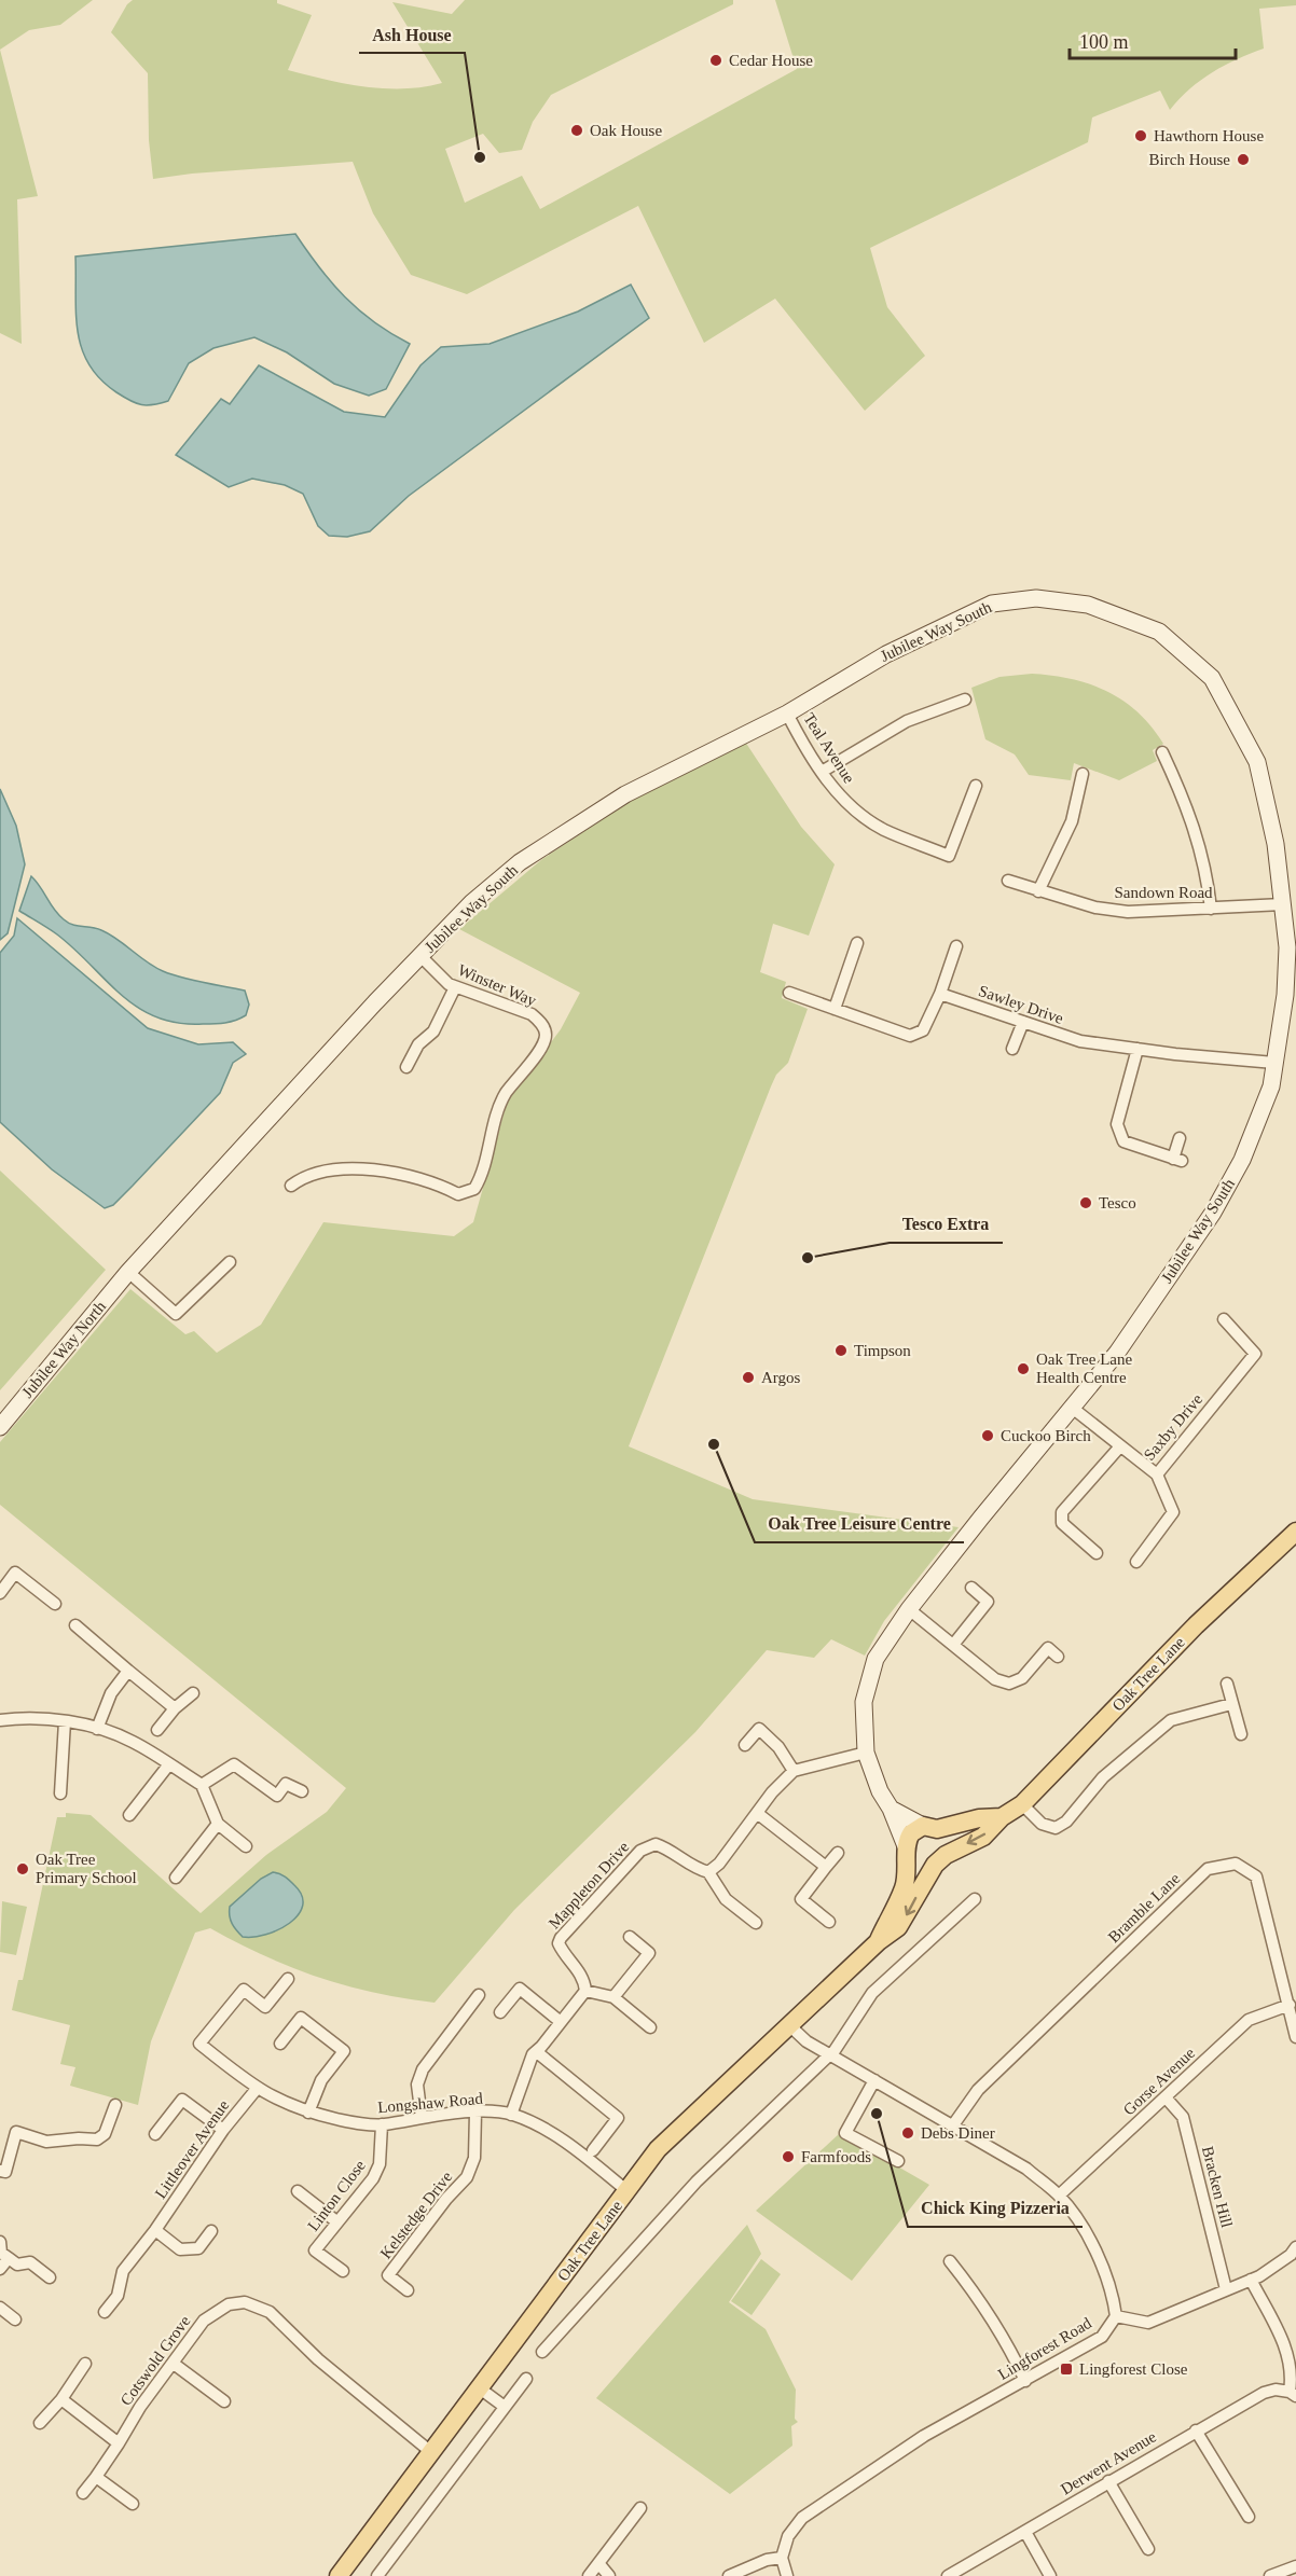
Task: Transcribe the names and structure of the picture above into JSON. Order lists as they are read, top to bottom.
{
  "streets": {
    "main road": ["Oak Tree Lane"],
    "street": [
      "Jubilee Way South",
      "Teal Avenue",
      "Sandown Road",
      "Winster Way",
      "Sawley Drive",
      "Jubilee Way North",
      "Saxby Drive",
      "Mappleton Drive",
      "Bramble Lane",
      "Gorse Avenue",
      "Longshaw Road",
      "Littleover Avenue",
      "Bracken Hill",
      "Linton Close",
      "Kelstedge Drive",
      "Lingforest Road",
      "Cotswold Grove",
      "Derwent Avenue"
    ]
  },
  "crossings": [
    ["Jubilee Way South", "Teal Avenue"],
    ["Jubilee Way South", "Sandown Road"],
    ["Jubilee Way South", "Winster Way"],
    ["Jubilee Way South", "Sawley Drive"],
    ["Jubilee Way South", "Jubilee Way North"],
    ["Jubilee Way South", "Saxby Drive"],
    ["Jubilee Way South", "Oak Tree Lane"],
    ["Oak Tree Lane", "Longshaw Road"],
    ["Oak Tree Lane", "Cotswold Grove"],
    ["Bramble Lane", "Gorse Avenue"],
    ["Gorse Avenue", "Bracken Hill"],
    ["Longshaw Road", "Littleover Avenue"],
    ["Longshaw Road", "Linton Close"],
    ["Longshaw Road", "Kelstedge Drive"]
  ],
  "places": {
    "other": [
      "Cedar House",
      "Oak House",
      "Hawthorn House",
      "Ash House",
      "Birch House",
      "Tesco",
      "Tesco Extra",
      "Timpson",
      "Oak Tree Lane Health Centre",
      "Argos",
      "Cuckoo Birch",
      "Oak Tree Leisure Centre",
      "Oak Tree Primary School",
      "Chick King Pizzeria",
      "Debs Diner",
      "Farmfoods"
    ],
    "transit": ["Lingforest Close"]
  },
  "scale_bar": "100 m"
}
